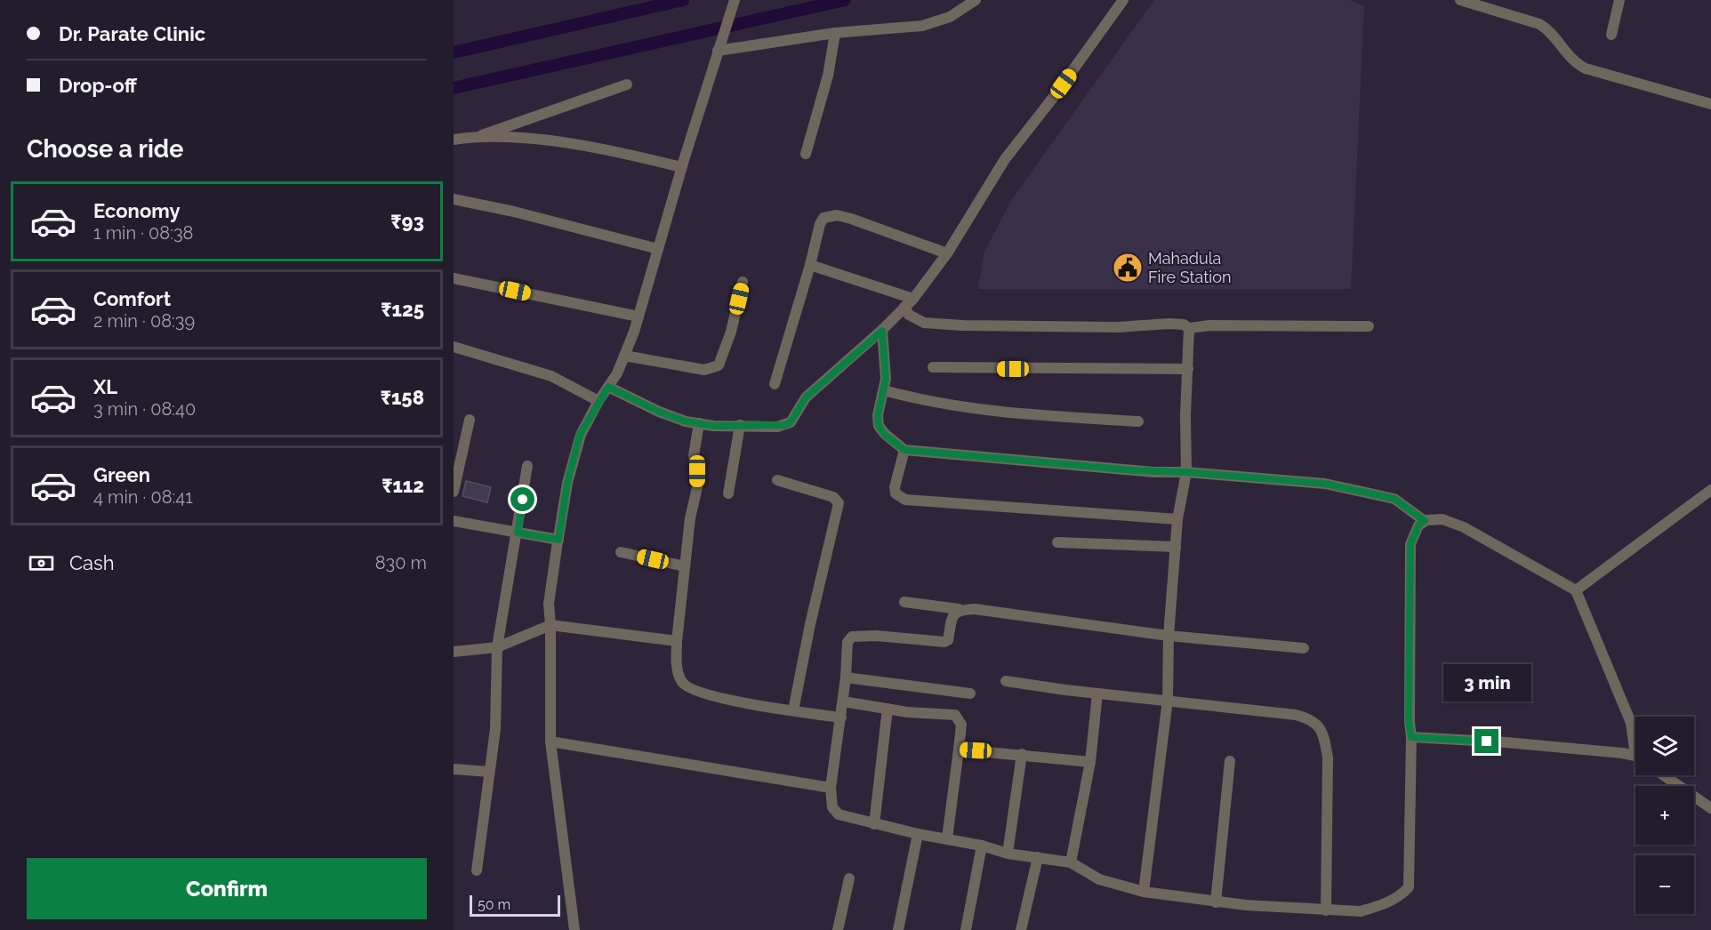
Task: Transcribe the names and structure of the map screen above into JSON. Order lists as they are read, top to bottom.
{
  "places": {
    "public building": ["Mahadula Fire Station"]
  },
  "scale_bar": "50 m",
  "page": {
    "banner": ["Dr. Parate Clinic", "Drop-off"],
    "heading": "Choose a ride",
    "list": [
      {
        "name": "Economy",
        "note": "1 min · 08:38",
        "value": "₹93"
      },
      {
        "name": "Comfort",
        "note": "2 min · 08:39",
        "value": "₹125"
      },
      {
        "name": "XL",
        "note": "3 min · 08:40",
        "value": "₹158"
      },
      {
        "name": "Green",
        "note": "4 min · 08:41",
        "value": "₹112"
      }
    ],
    "pay": ["Cash", "830 m"],
    "bubble": "3 min",
    "map_buttons": ["+", "−"],
    "buttons": "Confirm",
    "scale": "50 m"
  }
}
